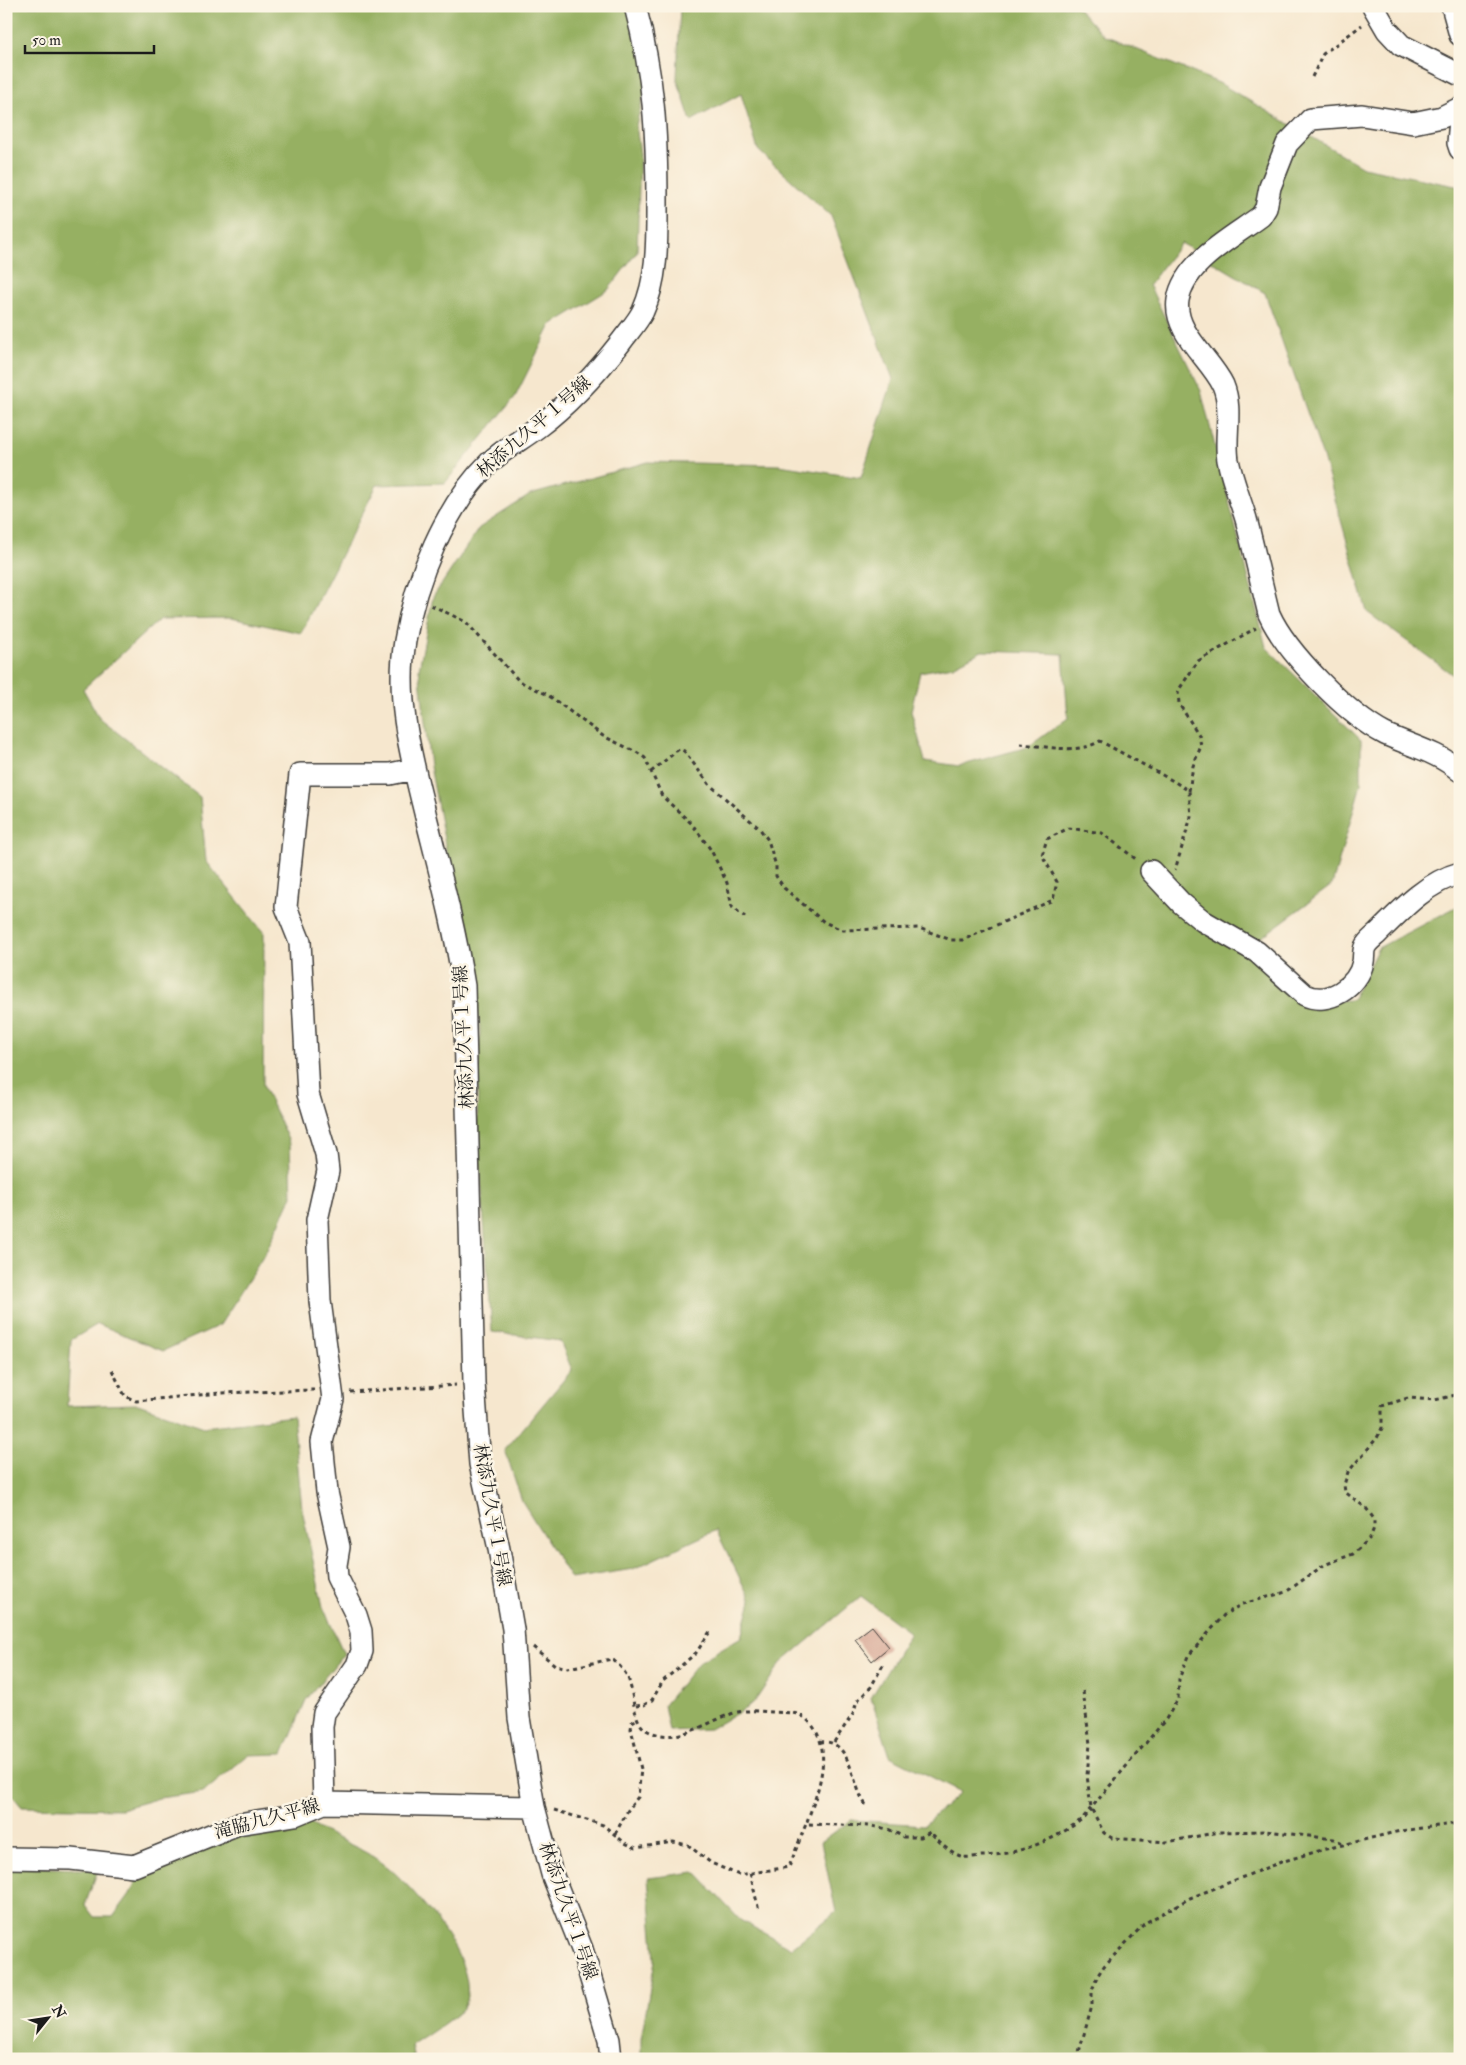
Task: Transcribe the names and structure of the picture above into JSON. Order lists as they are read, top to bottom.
{
  "streets": {
    "street": ["林添九久平１号線", "滝脇九久平線"]
  },
  "crossings": [
    ["林添九久平１号線", "滝脇九久平線"]
  ],
  "scale_bar": "50 m",
  "north": "top right"
}
